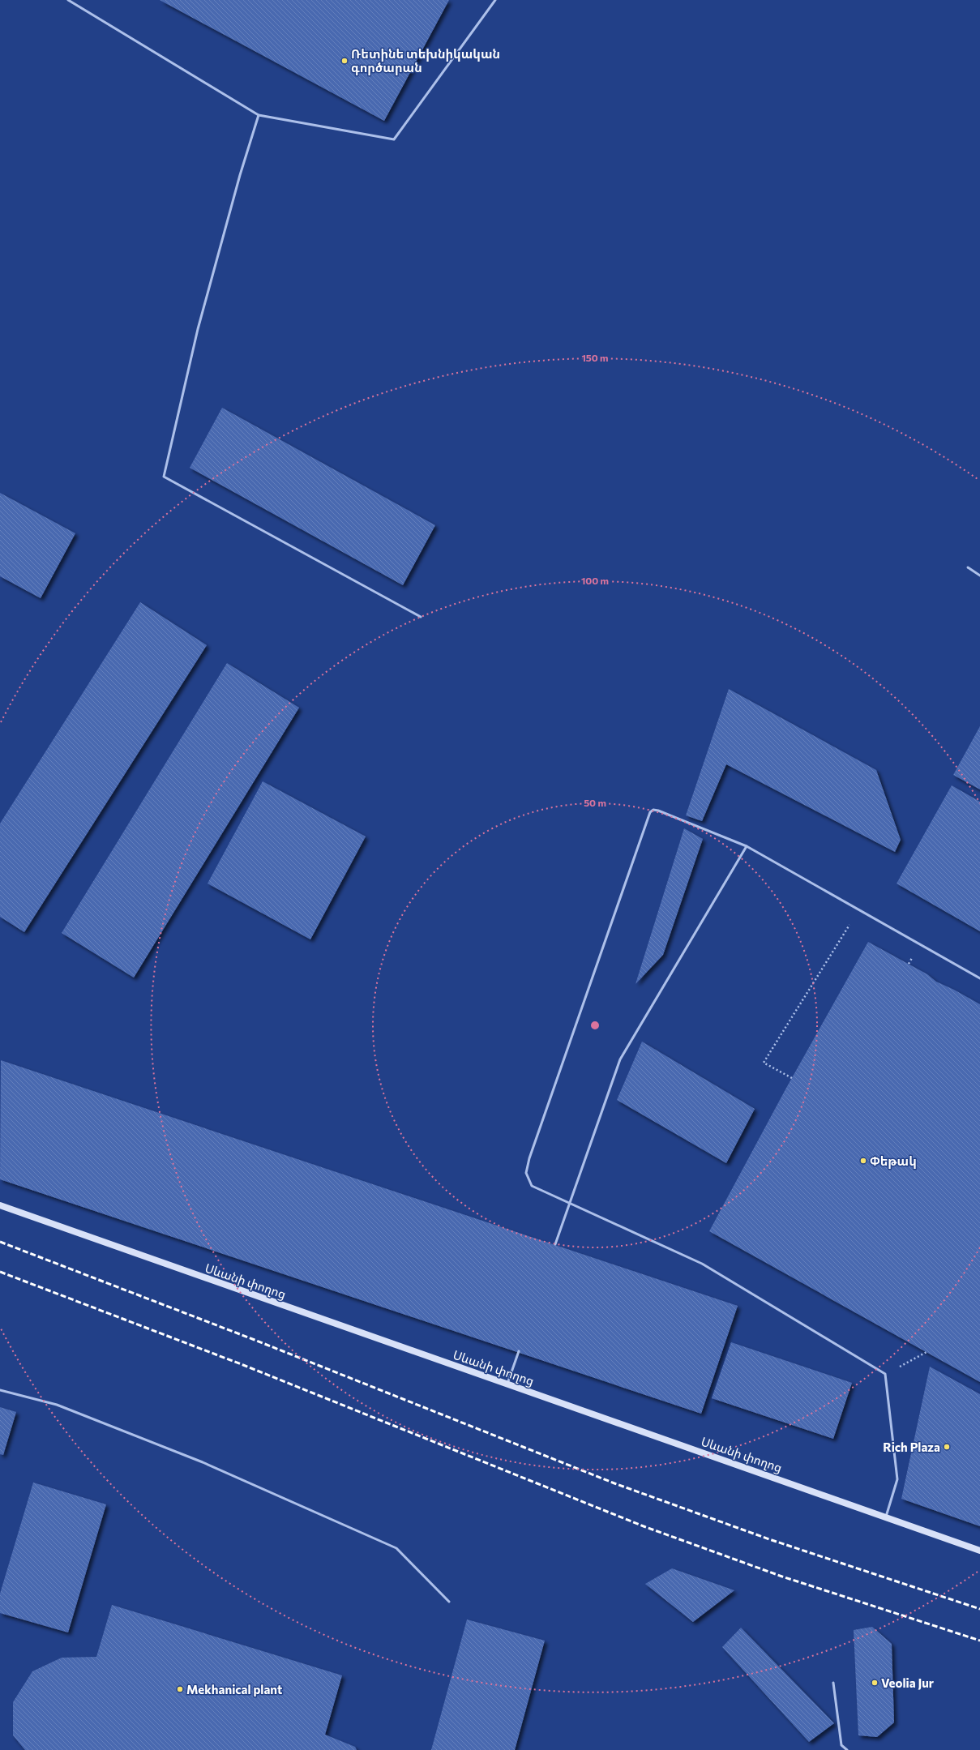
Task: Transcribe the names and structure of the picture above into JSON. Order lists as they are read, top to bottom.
{
  "streets": {
    "street": ["Սևանի փողոց"]
  },
  "places": [
    "Ռետինե տեխնիկական գործարան",
    "Փեթակ",
    "Rich Plaza",
    "Veolia Jur",
    "Mekhanical plant"
  ],
  "rings": ["150 m", "100 m", "50 m"]
}
